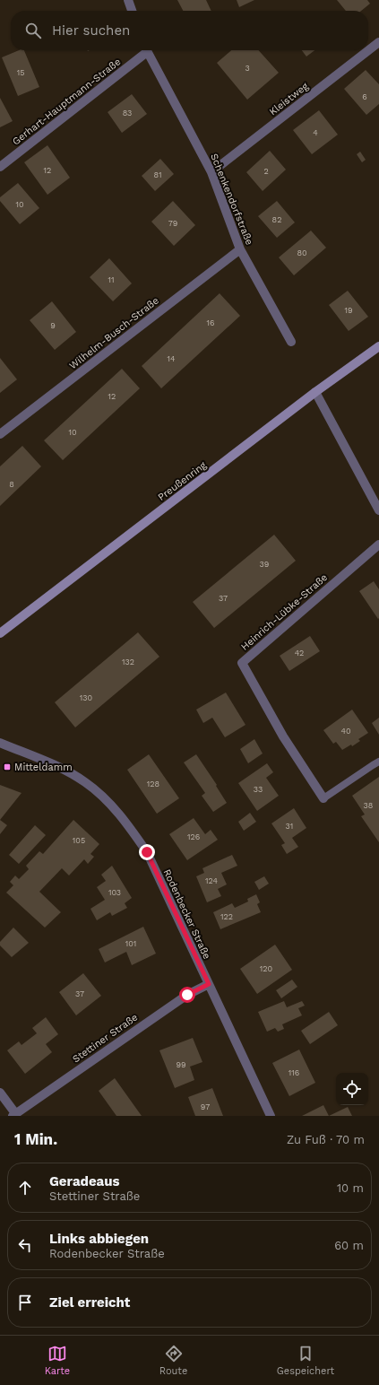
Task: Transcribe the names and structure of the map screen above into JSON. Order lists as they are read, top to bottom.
{
  "streets": {
    "street": [
      "Kleistweg",
      "Gerhart-Hauptmann-Straße",
      "Schenkendorfstraße",
      "Wilhelm-Busch-Straße",
      "Preußenring",
      "Heinrich-Lübke-Straße",
      "Rodenbecker Straße",
      "Stettiner Straße"
    ]
  },
  "crossings": [
    ["Kleistweg", "Schenkendorfstraße"],
    ["Schenkendorfstraße", "Wilhelm-Busch-Straße"],
    ["Rodenbecker Straße", "Stettiner Straße"]
  ],
  "places": {
    "transit": ["Mitteldamm"]
  },
  "house_numbers": [
    "3",
    "15",
    "6",
    "83",
    "4",
    "12",
    "2",
    "81",
    "10",
    "82",
    "79",
    "80",
    "11",
    "19",
    "16",
    "9",
    "14",
    "12",
    "10",
    "8",
    "39",
    "37",
    "42",
    "132",
    "130",
    "40",
    "128",
    "33",
    "38",
    "31",
    "126",
    "105",
    "124",
    "103",
    "122",
    "101",
    "120",
    "37",
    "99",
    "116",
    "97"
  ],
  "page": {
    "search": "Hier suchen",
    "heading": ["1 Min.", "Zu Fuß · 70 m"],
    "list": [
      ["Geradeaus", "Stettiner Straße", "10 m"],
      ["Links abbiegen", "Rodenbecker Straße", "60 m"],
      "Ziel erreicht"
    ],
    "nav": ["Karte", "Route", "Gespeichert"]
  }
}
